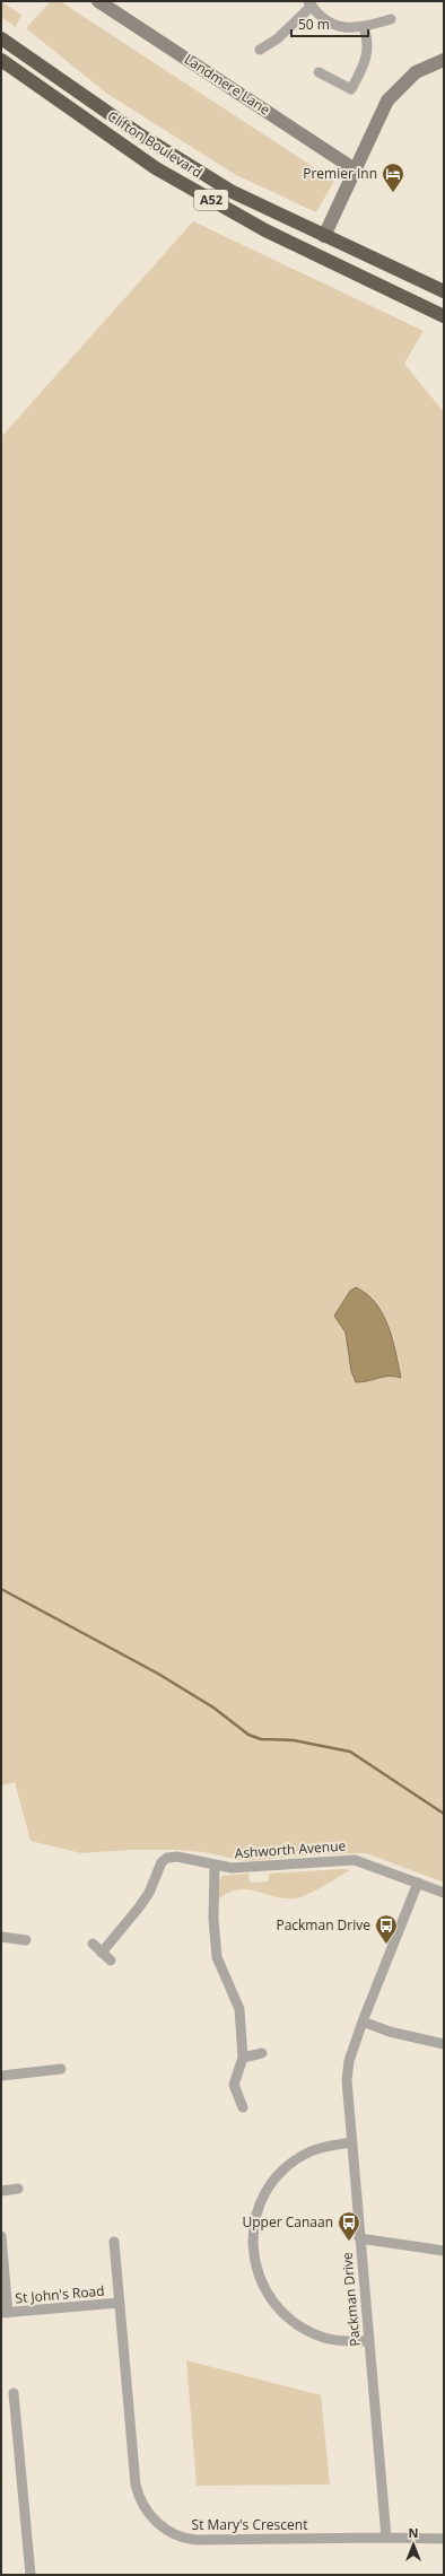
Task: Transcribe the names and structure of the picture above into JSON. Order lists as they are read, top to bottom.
{
  "streets": {
    "highway": ["Clifton Boulevard", "A52"],
    "street": [
      "Landmere Lane",
      "Ashworth Avenue",
      "St John's Road",
      "Packman Drive",
      "St Mary's Crescent"
    ]
  },
  "crossings": [
    ["Ashworth Avenue", "Packman Drive"],
    ["St John's Road", "St Mary's Crescent"],
    ["Packman Drive", "St Mary's Crescent"]
  ],
  "places": {
    "hotel": ["Premier Inn"],
    "bus stop": ["Packman Drive", "Upper Canaan"]
  },
  "scale_bar": "50 m",
  "north": "top"
}
